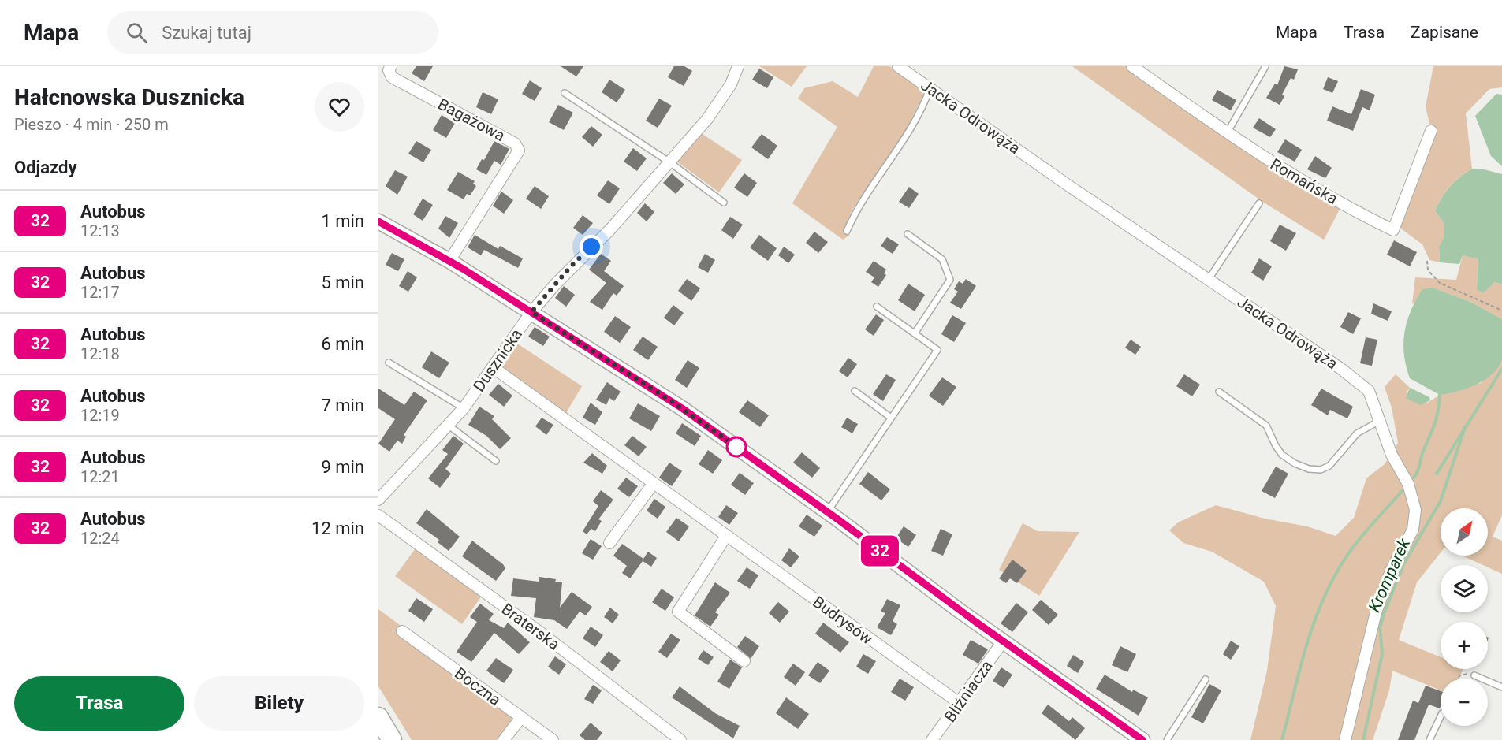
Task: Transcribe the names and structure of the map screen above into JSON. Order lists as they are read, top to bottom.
{
  "streets": {
    "street": [
      "Jacka Odrowąża",
      "Bagażowa",
      "Romańska",
      "Dusznicka",
      "Budrysów",
      "Braterska",
      "Boczna",
      "Bliźniacza"
    ]
  },
  "crossings": [
    ["Dusznicka", "Budrysów"],
    ["Budrysów", "Bliźniacza"]
  ],
  "water": ["Kromparek"],
  "lines": ["bus line 32"],
  "north": "top right",
  "page": {
    "header": "Mapa",
    "search": "Szukaj tutaj",
    "nav": ["Mapa", "Trasa", "Zapisane"],
    "heading": [
      ["Hałcnowska Dusznicka", "Pieszo · 4 min · 250 m"],
      "Odjazdy"
    ],
    "on_map": "32",
    "list": [
      {
        "mark": "32",
        "name": "Autobus",
        "note": "12:13",
        "value": "1 min"
      },
      {
        "mark": "32",
        "name": "Autobus",
        "note": "12:17",
        "value": "5 min"
      },
      {
        "mark": "32",
        "name": "Autobus",
        "note": "12:18",
        "value": "6 min"
      },
      {
        "mark": "32",
        "name": "Autobus",
        "note": "12:19",
        "value": "7 min"
      },
      {
        "mark": "32",
        "name": "Autobus",
        "note": "12:21",
        "value": "9 min"
      },
      {
        "mark": "32",
        "name": "Autobus",
        "note": "12:24",
        "value": "12 min"
      }
    ],
    "map_buttons": ["+", "−"],
    "buttons": ["Trasa", "Bilety"]
  }
}
